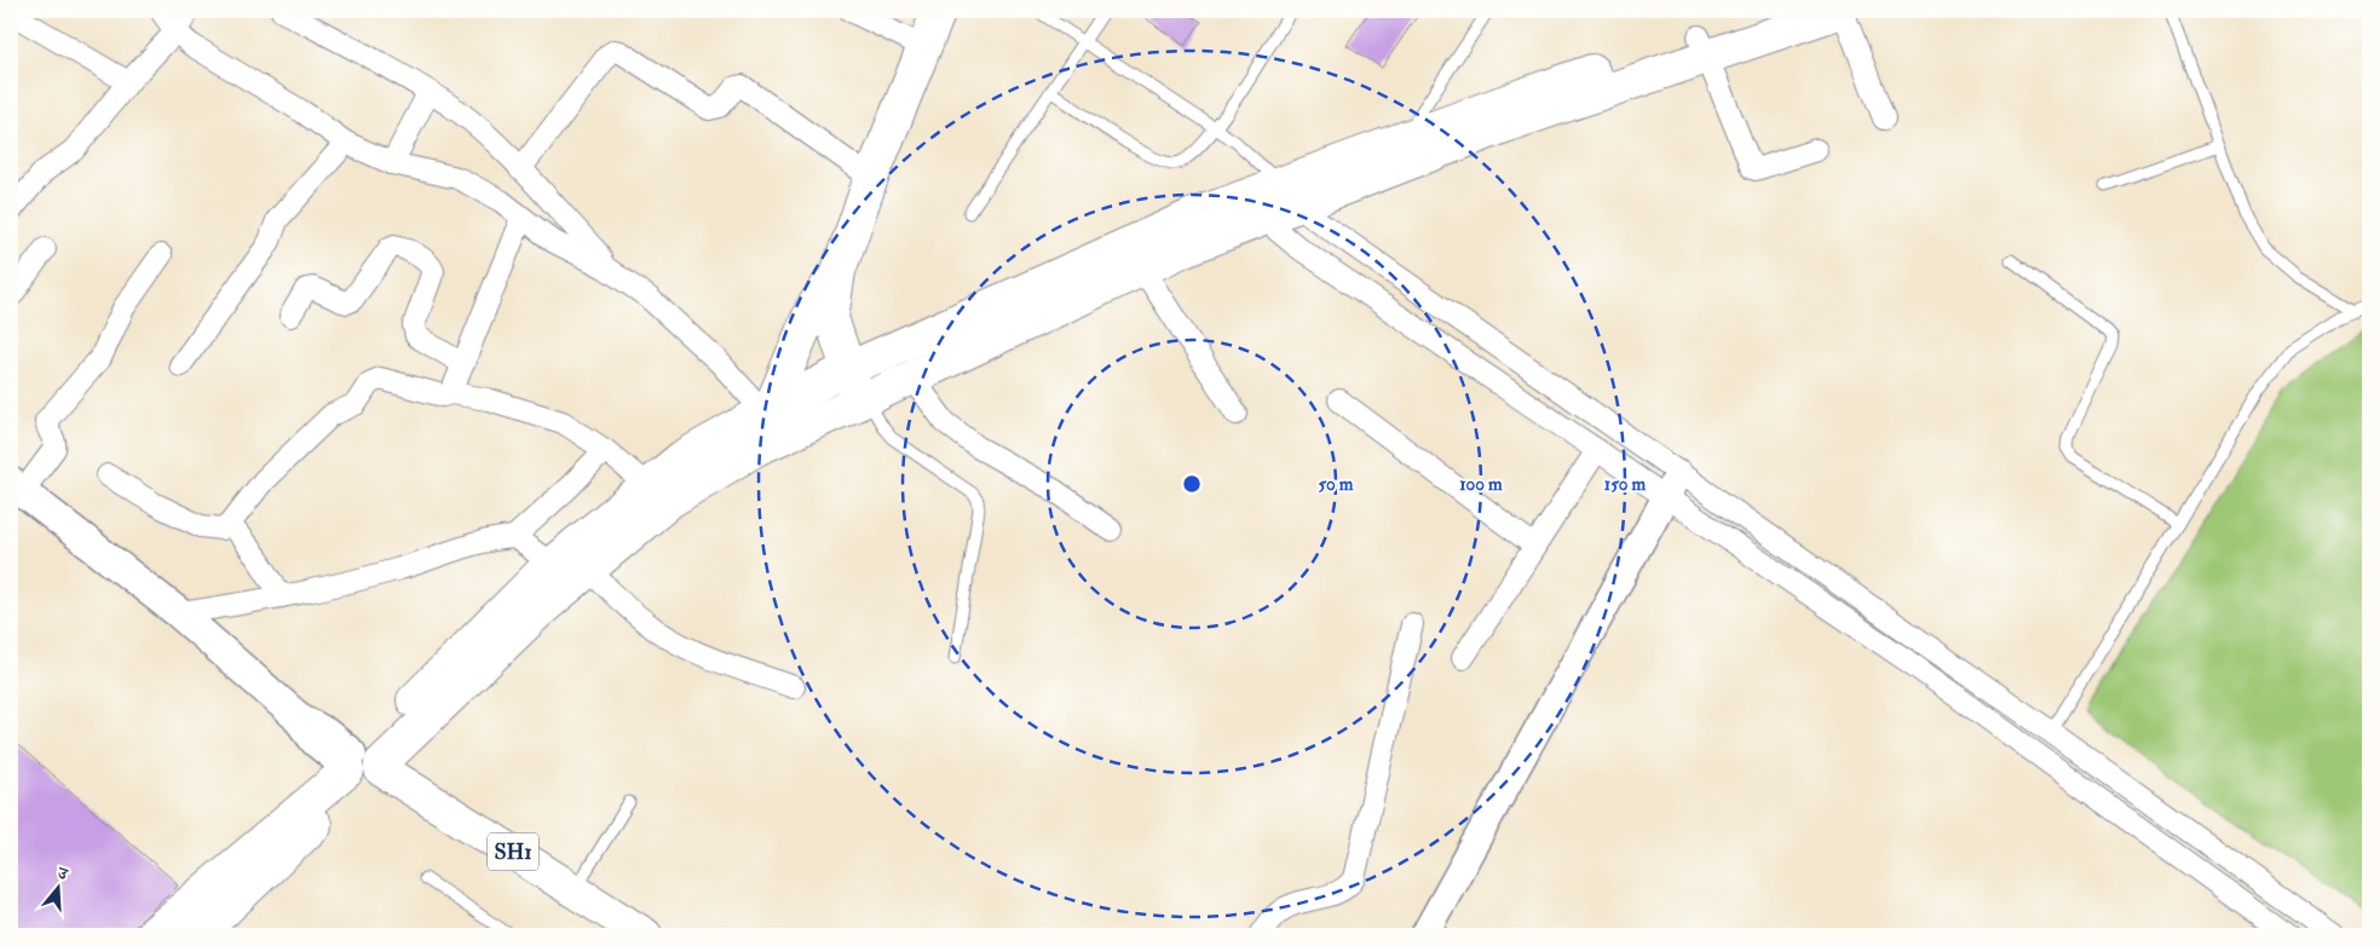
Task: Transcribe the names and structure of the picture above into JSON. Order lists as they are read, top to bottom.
{
  "streets": {
    "main road": ["SH1"]
  },
  "north": "top",
  "rings": ["50 m", "100 m", "150 m"]
}
